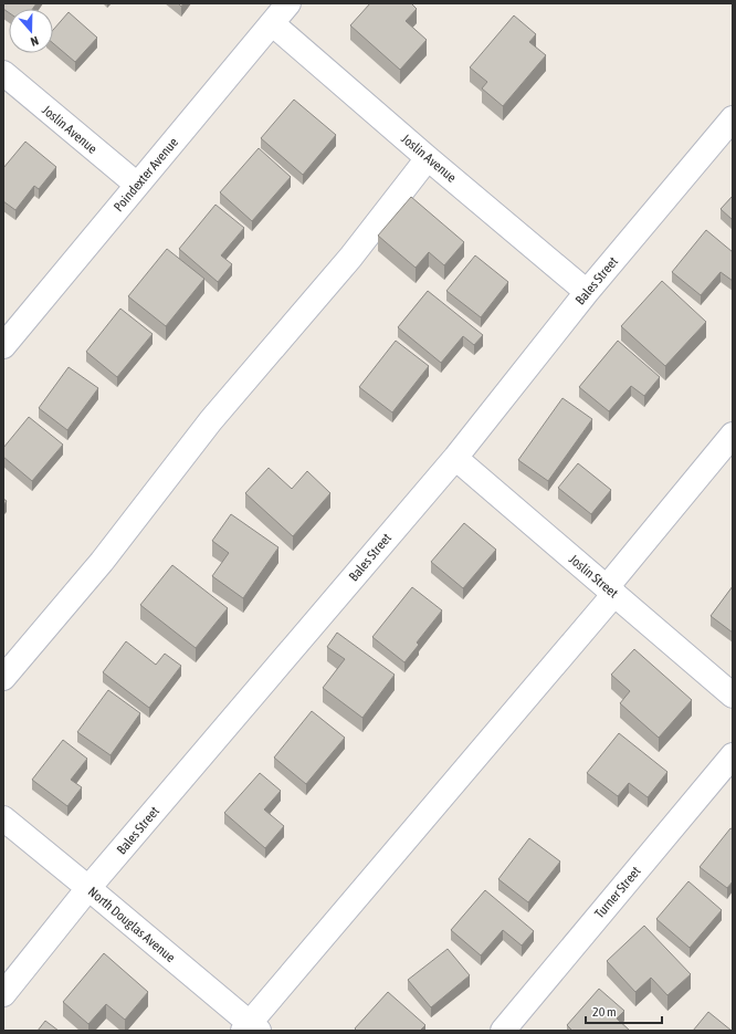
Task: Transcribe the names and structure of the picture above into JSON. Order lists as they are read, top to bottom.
{
  "streets": {
    "street": [
      "Joslin Avenue",
      "Poindexter Avenue",
      "Bales Street",
      "Joslin Street",
      "Turner Street",
      "North Douglas Avenue"
    ]
  },
  "crossings": [
    ["Joslin Avenue", "Poindexter Avenue"],
    ["Joslin Avenue", "Bales Street"],
    ["Bales Street", "Joslin Street"],
    ["Bales Street", "North Douglas Avenue"]
  ],
  "scale_bar": "20 m",
  "north": "bottom"
}
